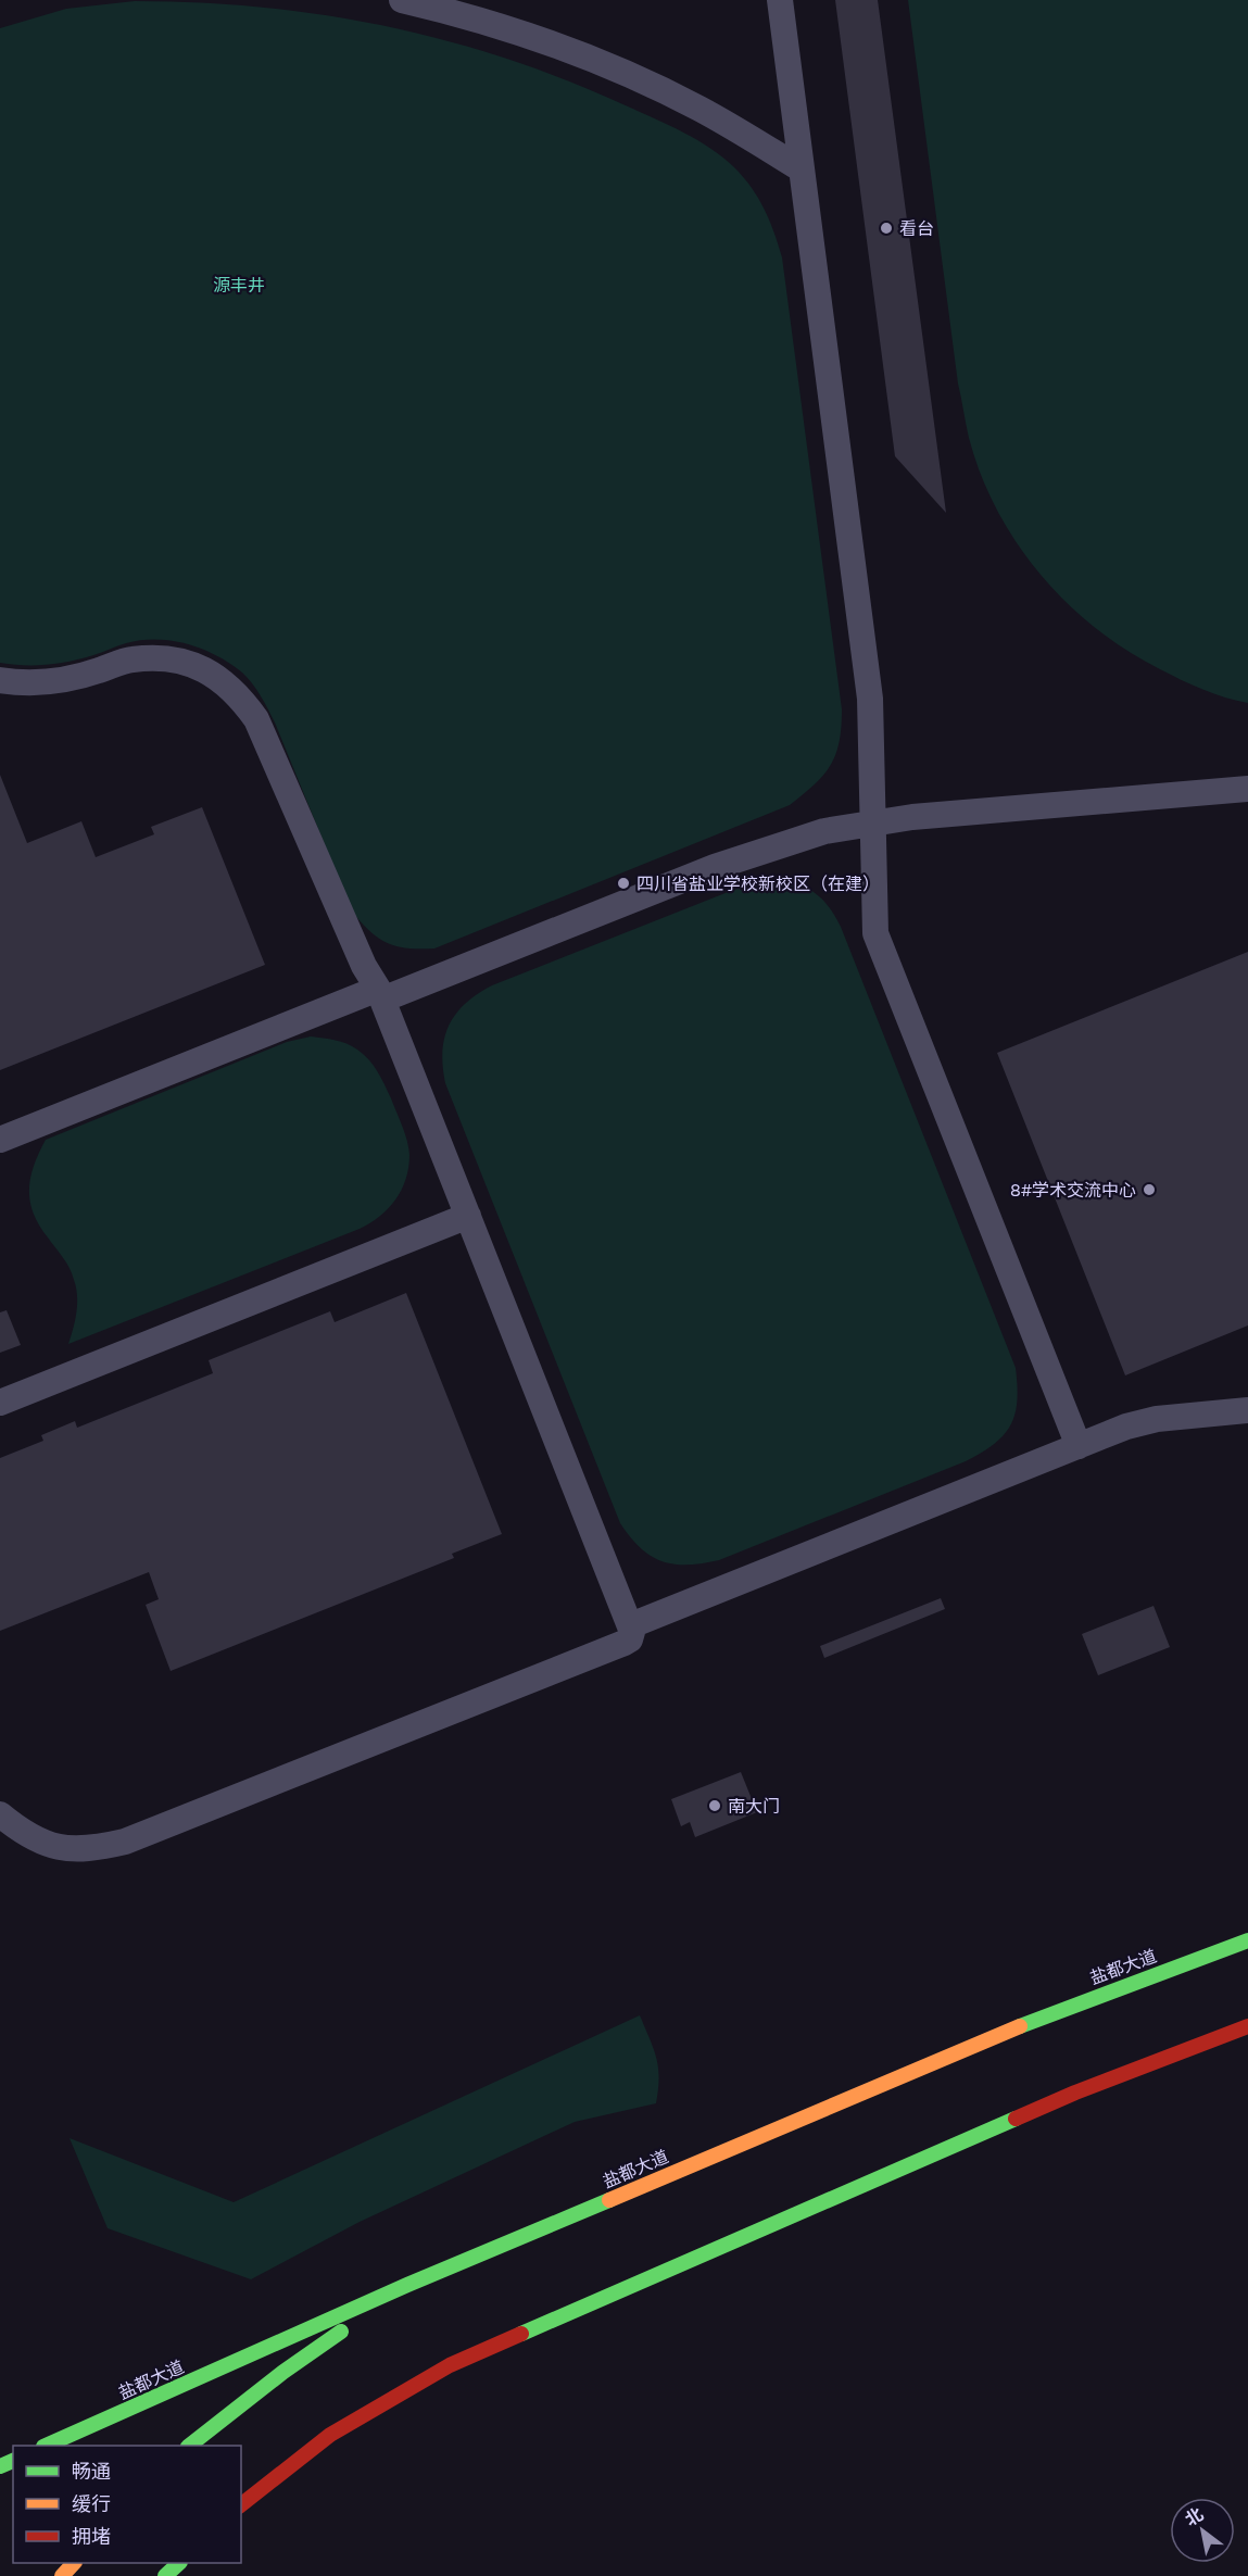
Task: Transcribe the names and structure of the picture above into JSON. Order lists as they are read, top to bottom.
{
  "streets": {
    "main road": ["盐都大道"]
  },
  "parks": ["源丰井"],
  "places": [
    "看台",
    "四川省盐业学校新校区（在建）",
    "8#学术交流中心",
    "南大门"
  ],
  "legend": ["畅通", "缓行", "拥堵"],
  "north": "top left"
}
